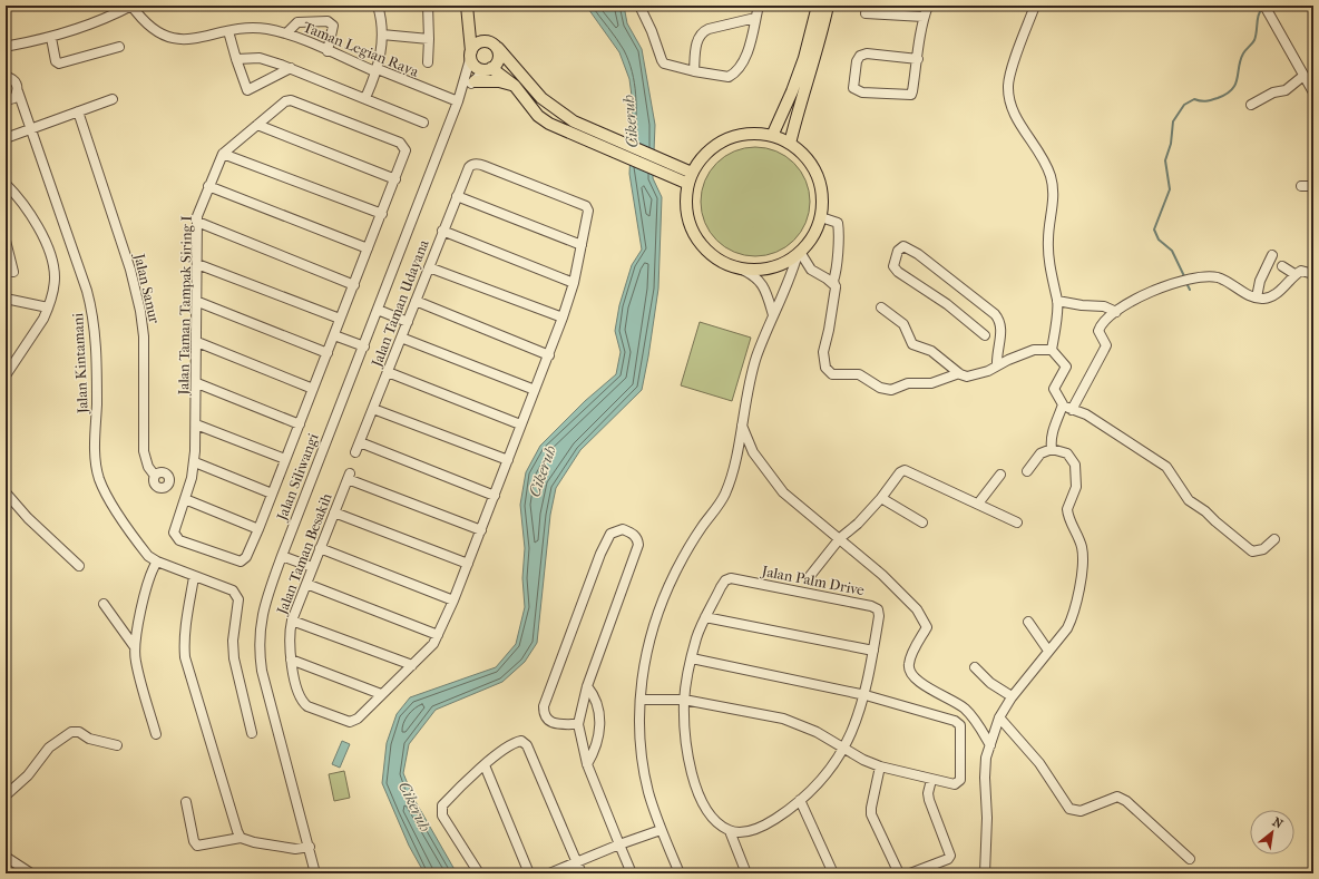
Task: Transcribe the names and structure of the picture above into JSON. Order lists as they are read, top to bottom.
{
  "streets": {
    "street": [
      "Taman Legian Raya",
      "Jalan Sanur",
      "Jalan Taman Udayana",
      "Jalan Taman Tampak Siring I",
      "Jalan Kintamani",
      "Jalan Siliwangi",
      "Jalan Taman Besakih",
      "Jalan Palm Drive"
    ]
  },
  "crossings": [
    ["Taman Legian Raya", "Jalan Siliwangi"]
  ],
  "water": ["Cikeruh"],
  "north": "top right"
}
